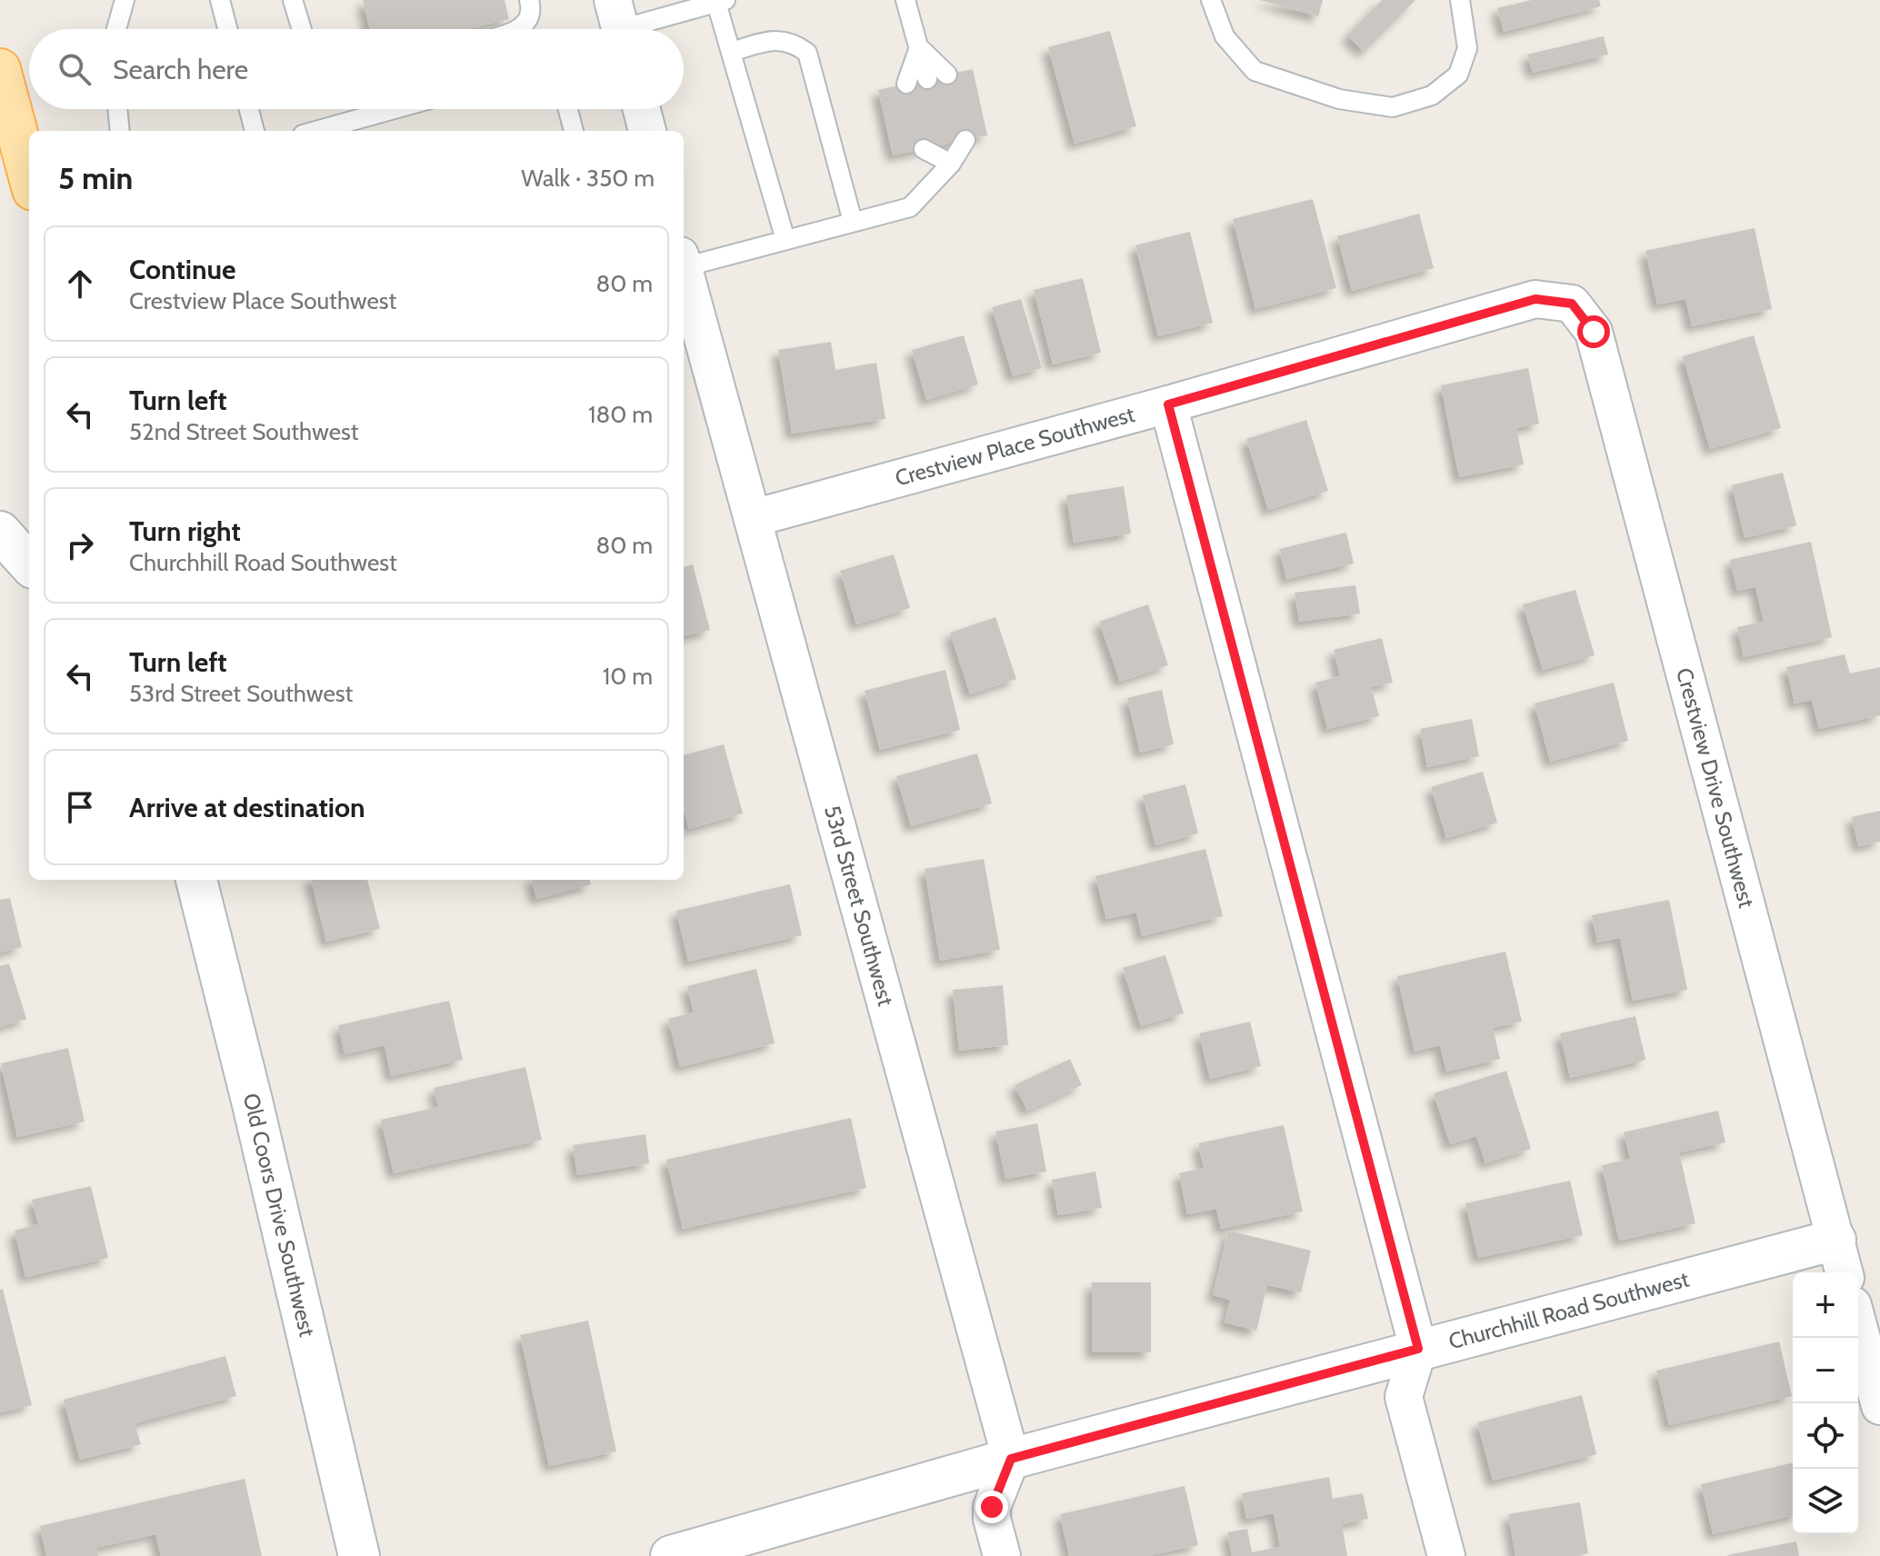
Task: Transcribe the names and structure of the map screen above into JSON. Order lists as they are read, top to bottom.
{
  "streets": {
    "street": [
      "Crestview Place Southwest",
      "Crestview Drive Southwest",
      "53rd Street Southwest",
      "Old Coors Drive Southwest",
      "Churchhill Road Southwest"
    ]
  },
  "crossings": [
    ["Crestview Place Southwest", "Crestview Drive Southwest"],
    ["Crestview Place Southwest", "53rd Street Southwest"],
    ["Crestview Drive Southwest", "Churchhill Road Southwest"],
    ["53rd Street Southwest", "Churchhill Road Southwest"]
  ],
  "page": {
    "search": "Search here",
    "heading": ["5 min", "Walk · 350 m"],
    "list": [
      ["Continue", "Crestview Place Southwest", "80 m"],
      ["Turn left", "52nd Street Southwest", "180 m"],
      ["Turn right", "Churchhill Road Southwest", "80 m"],
      ["Turn left", "53rd Street Southwest", "10 m"],
      "Arrive at destination"
    ],
    "map_buttons": ["+", "−"]
  }
}
